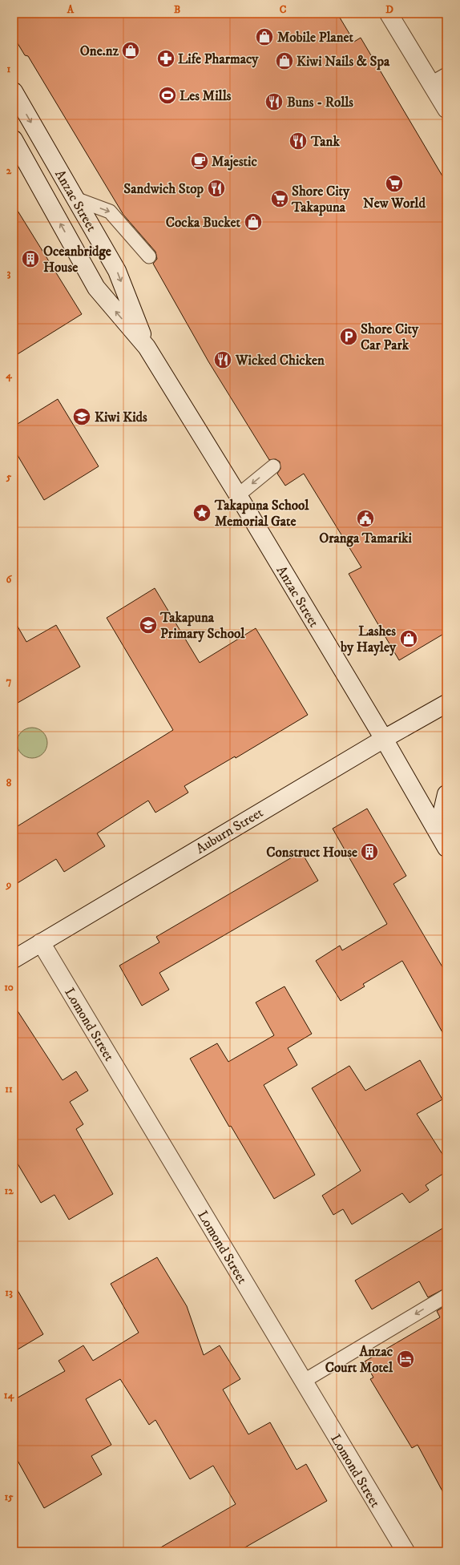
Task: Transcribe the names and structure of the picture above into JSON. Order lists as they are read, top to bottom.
{
  "streets": {
    "main road": ["Anzac Street", "Auburn Street", "Lomond Street"]
  },
  "crossings": [
    ["Anzac Street", "Auburn Street"],
    ["Auburn Street", "Lomond Street"]
  ],
  "places": {
    "shop": [
      "Mobile Planet",
      "One.nz",
      "Kiwi Nails & Spa",
      "Cocka Bucket",
      "Lashes by Hayley"
    ],
    "pharmacy": ["Life Pharmacy"],
    "sports": ["Les Mills"],
    "restaurant": [
      "Buns - Rolls",
      "Tank",
      "Sandwich Stop",
      "Wicked Chicken"
    ],
    "cafe": ["Majestic"],
    "supermarket": ["New World", "Shore City Takapuna"],
    "building": ["Oceanbridge House", "Construct House"],
    "parking": ["Shore City Car Park"],
    "school or university": ["Kiwi Kids", "Takapuna Primary School"],
    "place": ["Takapuna School Memorial Gate"],
    "public building": ["Oranga Tamariki"],
    "hotel": ["Anzac Court Motel"]
  },
  "grid": {
    "columns": [
      "A",
      "B",
      "C",
      "D"
    ],
    "rows": [
      "1",
      "2",
      "3",
      "4",
      "5",
      "6",
      "7",
      "8",
      "9",
      "10",
      "11",
      "12",
      "13",
      "14",
      "15"
    ]
  }
}
